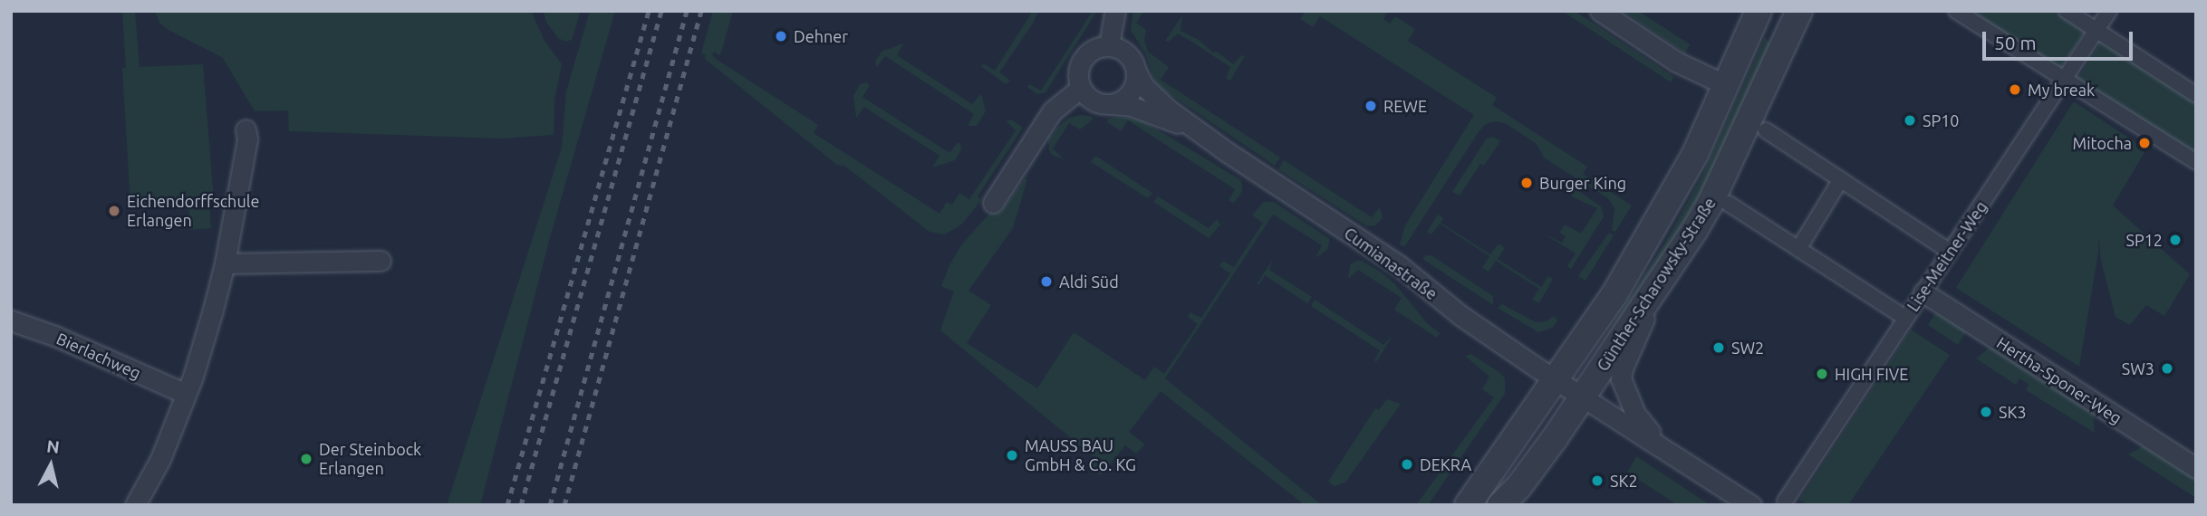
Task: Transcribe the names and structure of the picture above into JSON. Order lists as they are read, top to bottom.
{
  "streets": {
    "street": [
      "Lise-Meitner-Weg",
      "Cumianastraße",
      "Günther-Scharowsky-Straße",
      "Bierlachweg",
      "Hertha-Sponer-Weg"
    ]
  },
  "crossings": [
    ["Lise-Meitner-Weg", "Hertha-Sponer-Weg"],
    ["Cumianastraße", "Günther-Scharowsky-Straße"]
  ],
  "places": [
    "Dehner",
    "My break",
    "REWE",
    "SP10",
    "Mitocha",
    "Burger King",
    "Eichendorffschule Erlangen",
    "SP12",
    "Aldi Süd",
    "SW2",
    "SW3",
    "HIGH FIVE",
    "SK3",
    "MAUSS BAU GmbH & Co. KG",
    "Der Steinbock Erlangen",
    "DEKRA",
    "SK2"
  ],
  "scale_bar": "50 m",
  "north": "top"
}
